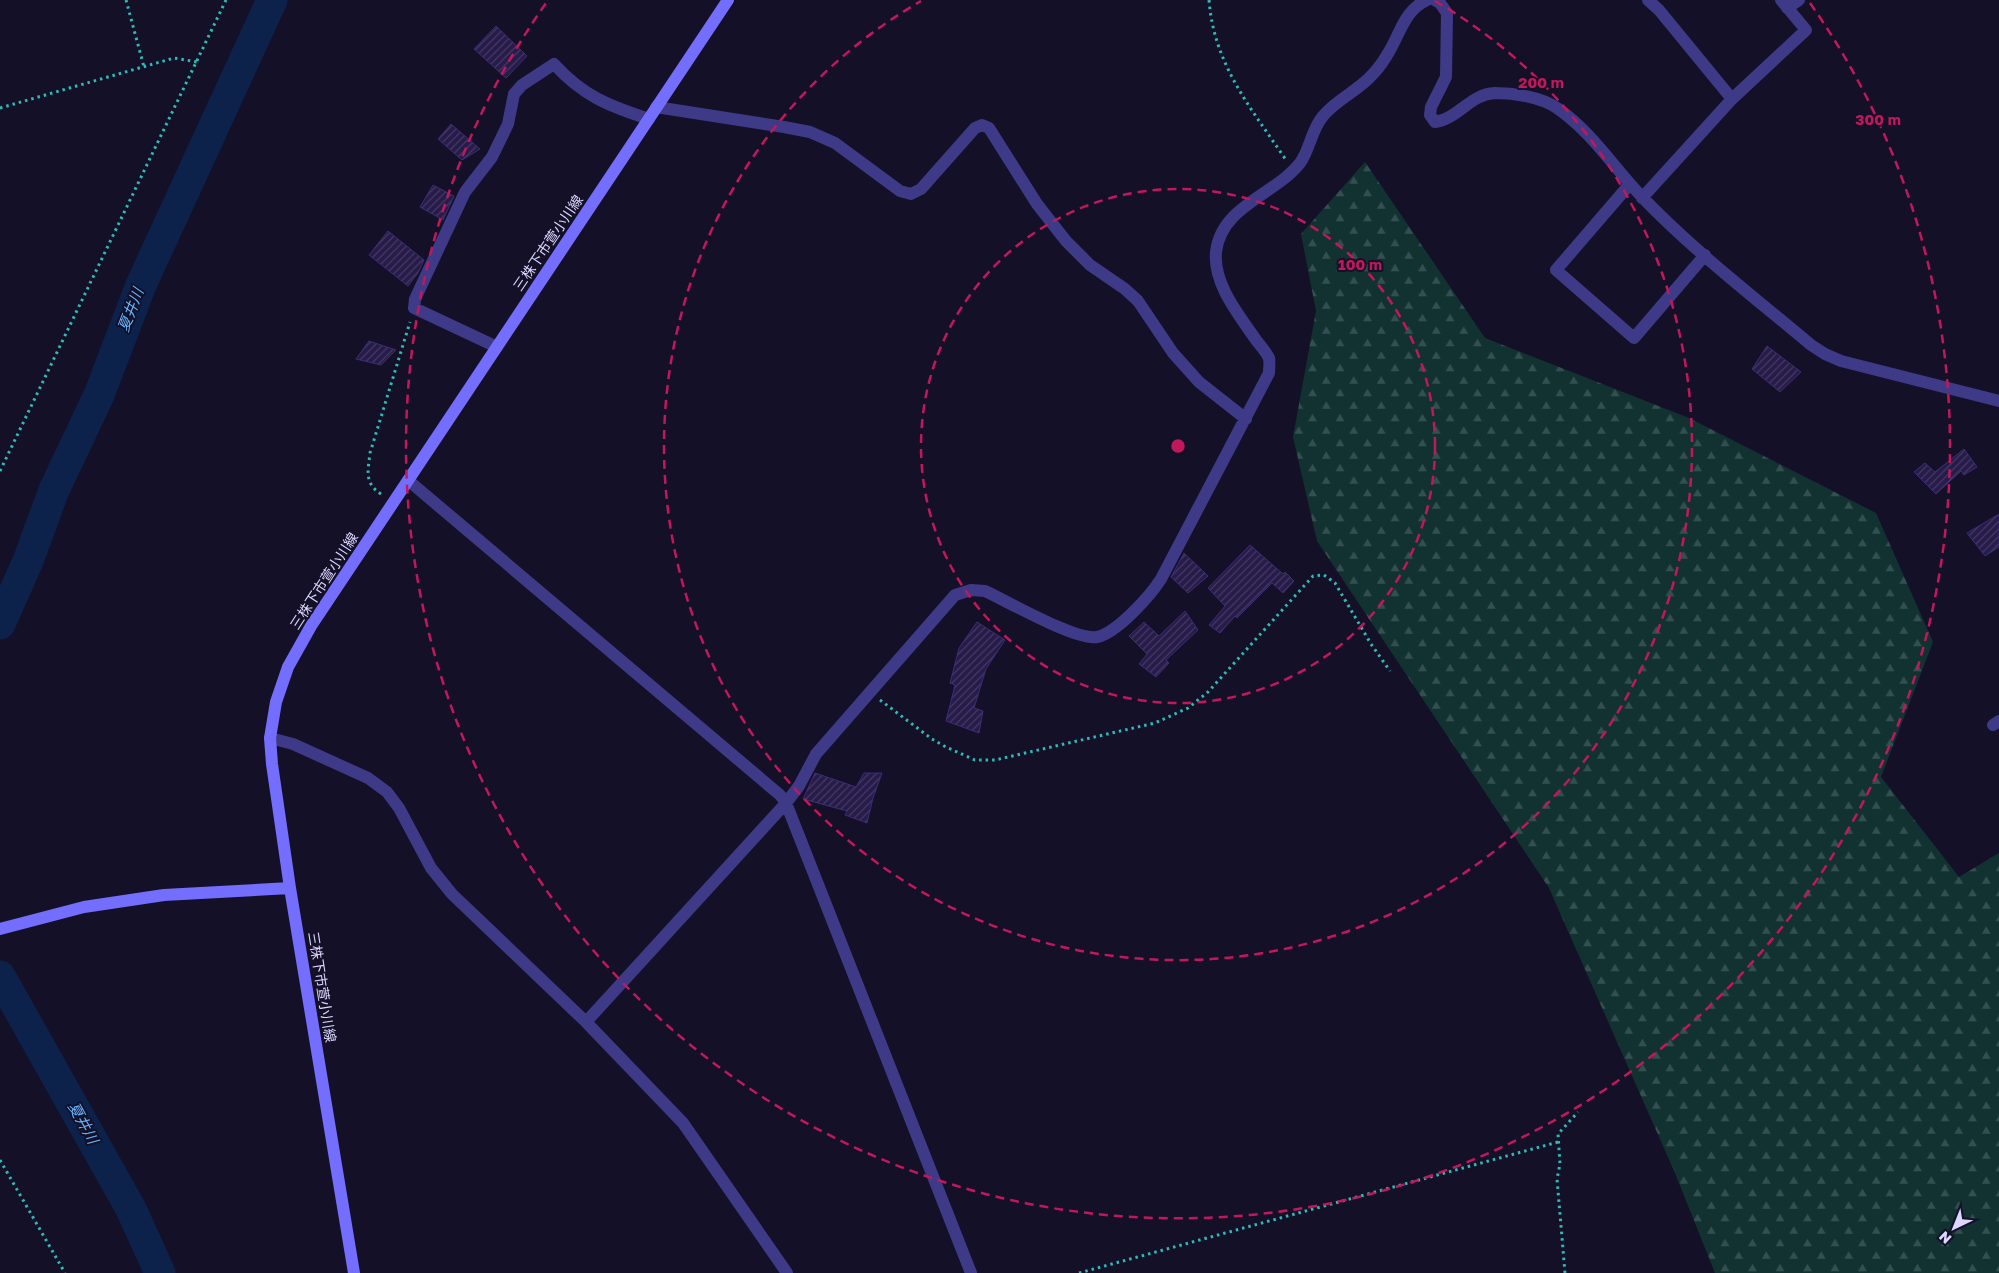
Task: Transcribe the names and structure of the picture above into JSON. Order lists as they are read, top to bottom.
{
  "streets": {
    "main road": ["三株下市萱小川線"]
  },
  "water": ["夏井川"],
  "north": "bottom left",
  "rings": ["200 m", "300 m", "100 m"]
}
